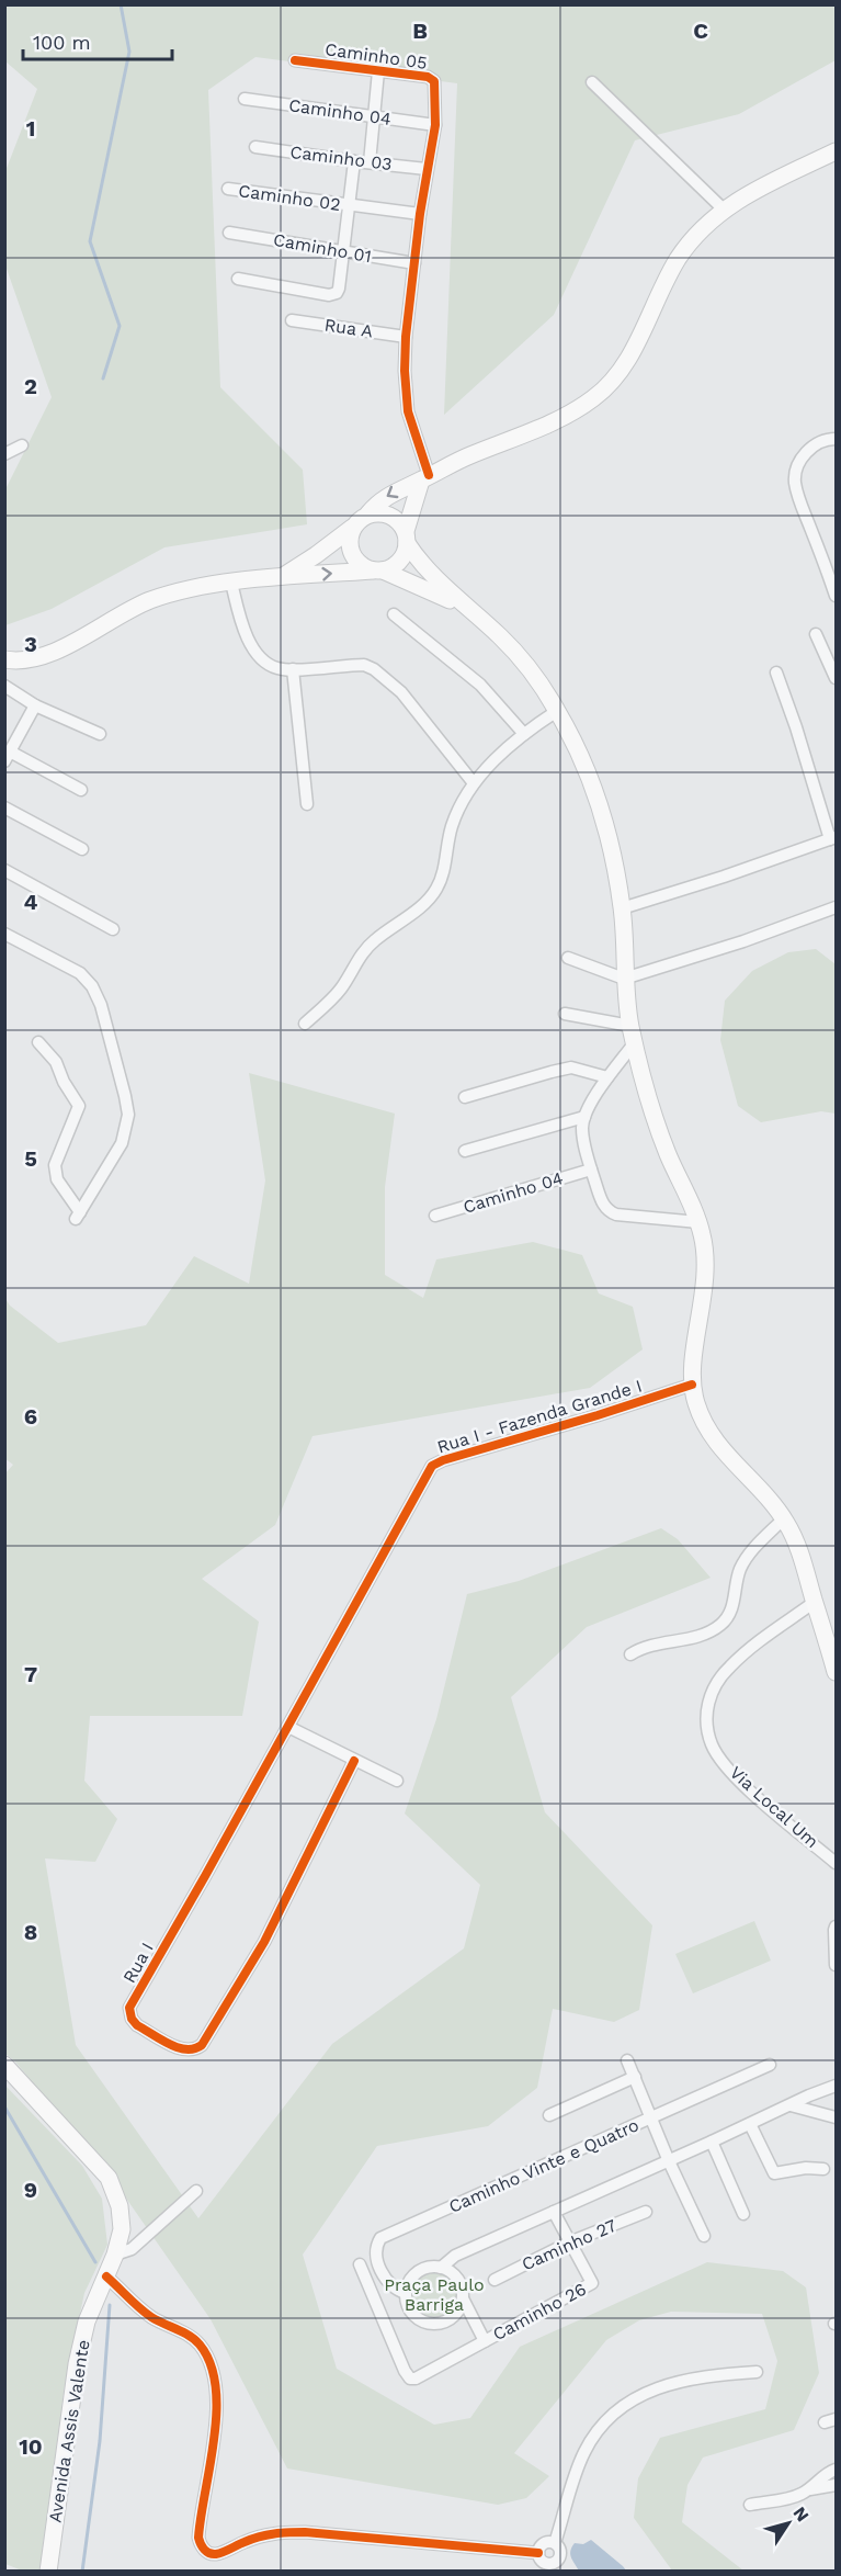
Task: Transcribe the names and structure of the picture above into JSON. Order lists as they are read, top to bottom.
{
  "streets": {
    "main road": ["Avenida Assis Valente"],
    "street": [
      "Caminho 05",
      "Caminho 04",
      "Caminho 03",
      "Caminho 02",
      "Caminho 01",
      "Rua A",
      "Rua I - Fazenda Grande I",
      "Via Local Um",
      "Rua I",
      "Caminho Vinte e Quatro",
      "Caminho 27",
      "Caminho 26"
    ]
  },
  "crossings": [
    ["Caminho 05", "Caminho 04"],
    ["Rua I - Fazenda Grande I", "Rua I"],
    ["Caminho 27", "Caminho 26"]
  ],
  "parks": ["Praça Paulo Barriga"],
  "scale_bar": "100 m",
  "north": "top right",
  "grid": {
    "columns": ["B", "C"],
    "rows": [
      "1",
      "2",
      "3",
      "4",
      "5",
      "6",
      "7",
      "8",
      "9",
      "10"
    ]
  }
}
